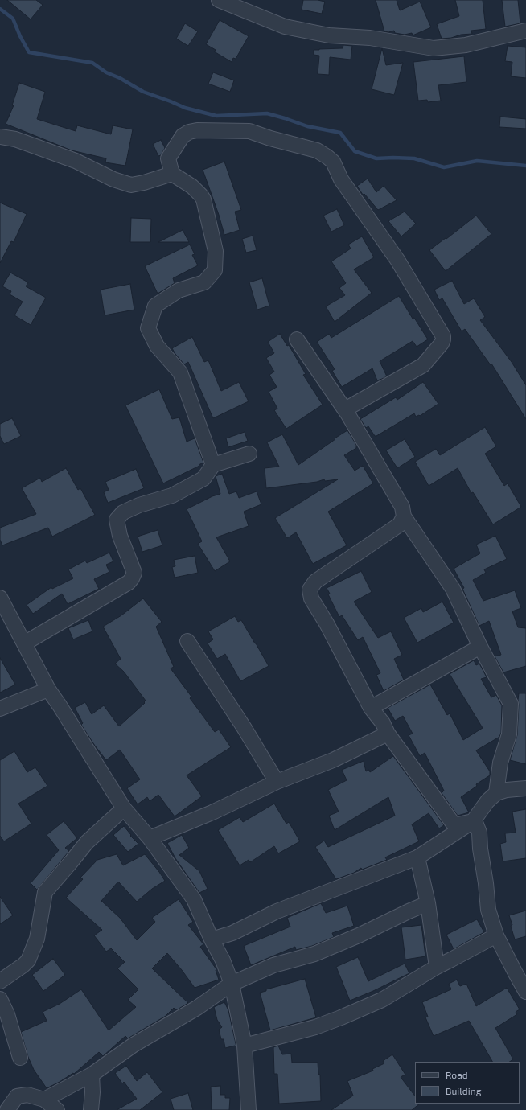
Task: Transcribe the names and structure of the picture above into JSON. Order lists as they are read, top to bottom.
{
  "legend": ["Road", "Building"]
}
